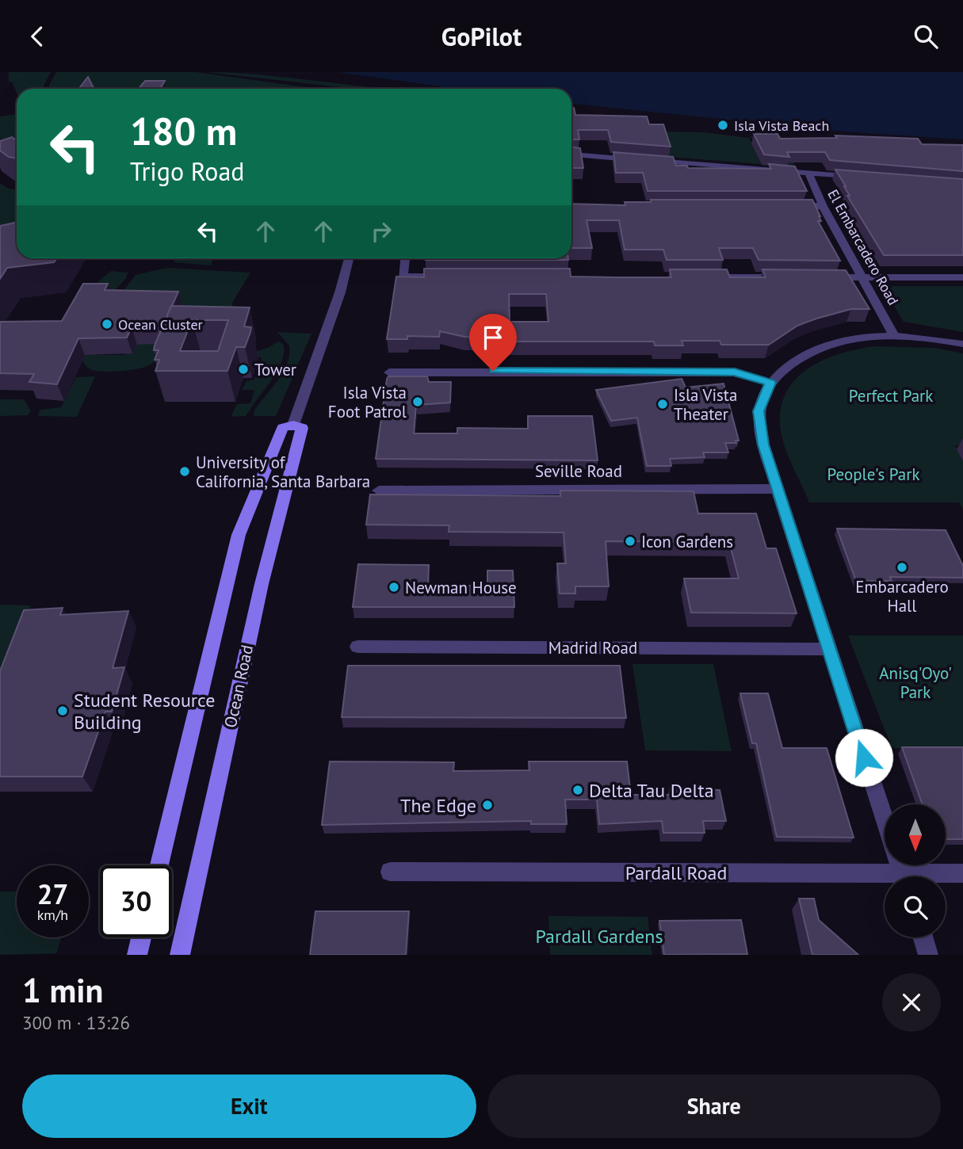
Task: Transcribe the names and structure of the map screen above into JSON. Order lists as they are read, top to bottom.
{
  "streets": {
    "street": [
      "El Embarcadero Road",
      "Seville Road",
      "Madrid Road",
      "Ocean Road",
      "Pardall Road"
    ]
  },
  "parks": [
    "Perfect Park",
    "People's Park",
    "Anisq'Oyo' Park",
    "Pardall Gardens"
  ],
  "places": [
    "Isla Vista Beach",
    "Ocean Cluster",
    "Tower",
    "Isla Vista Foot Patrol",
    "Isla Vista Theater",
    "University of California, Santa Barbara",
    "Icon Gardens",
    "Embarcadero Hall",
    "Newman House",
    "Student Resource Building",
    "Delta Tau Delta",
    "The Edge"
  ],
  "north": "bottom",
  "page": {
    "header": "GoPilot",
    "turn": ["180 m", "Trigo Road"],
    "speed": "27 km/h",
    "limit": "30",
    "heading": ["1 min", "300 m · 13:26"],
    "buttons": ["Exit", "Share"]
  }
}
